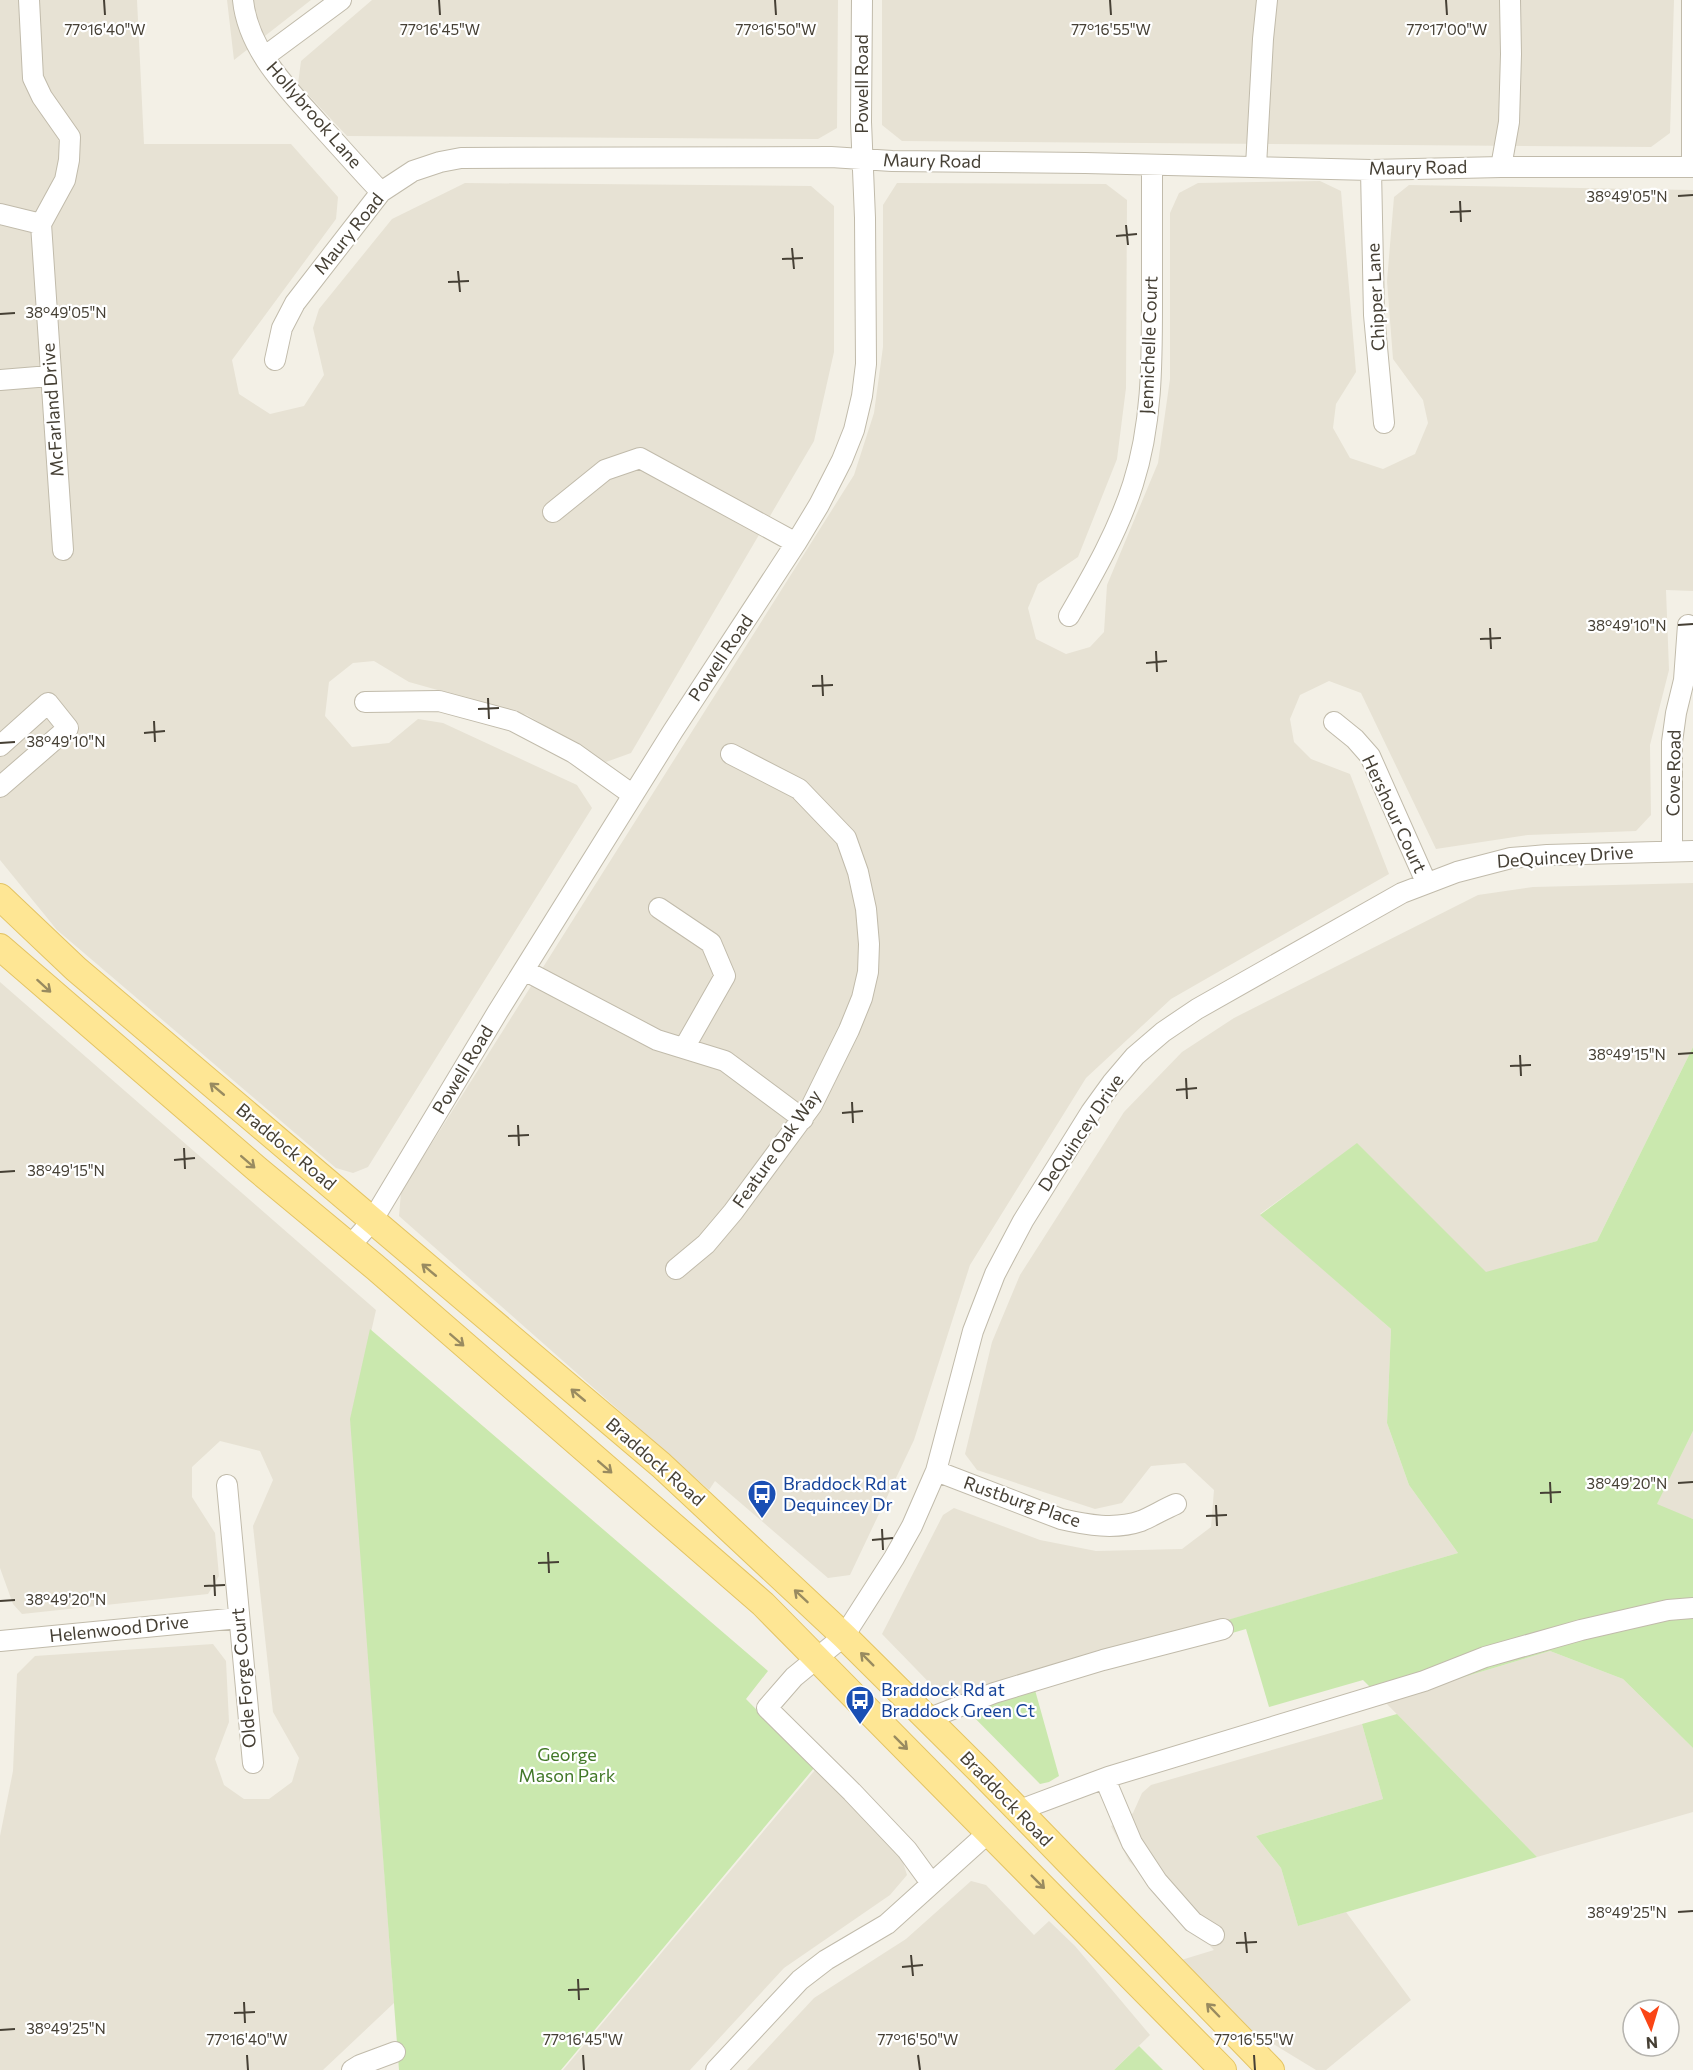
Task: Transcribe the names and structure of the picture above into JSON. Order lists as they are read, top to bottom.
{
  "streets": {
    "main road": ["Braddock Road"],
    "street": [
      "Powell Road",
      "Hollybrook Lane",
      "Maury Road",
      "Chipper Lane",
      "Jennichelle Court",
      "McFarland Drive",
      "Cove Road",
      "Hershour Court",
      "DeQuincey Drive",
      "Feature Oak Way",
      "Rustburg Place",
      "Helenwood Drive",
      "Olde Forge Court"
    ]
  },
  "crossings": [
    ["Powell Road", "Maury Road"],
    ["Powell Road", "Braddock Road"],
    ["Hollybrook Lane", "Maury Road"],
    ["Maury Road", "Chipper Lane"],
    ["Maury Road", "Jennichelle Court"],
    ["Cove Road", "DeQuincey Drive"],
    ["Hershour Court", "DeQuincey Drive"],
    ["DeQuincey Drive", "Braddock Road"],
    ["DeQuincey Drive", "Rustburg Place"],
    ["Helenwood Drive", "Olde Forge Court"]
  ],
  "parks": ["George Mason Park"],
  "places": {
    "bus stop": ["Braddock Rd at Dequincey Dr", "Braddock Rd at Braddock Green Ct"]
  },
  "north": "bottom",
  "coordinates": [
    "77°16'40\"W",
    "77°16'45\"W",
    "77°16'50\"W",
    "77°16'55\"W",
    "77°17'00\"W",
    "38°49'05\"N",
    "38°49'10\"N",
    "38°49'15\"N",
    "38°49'20\"N",
    "38°49'25\"N"
  ]
}
